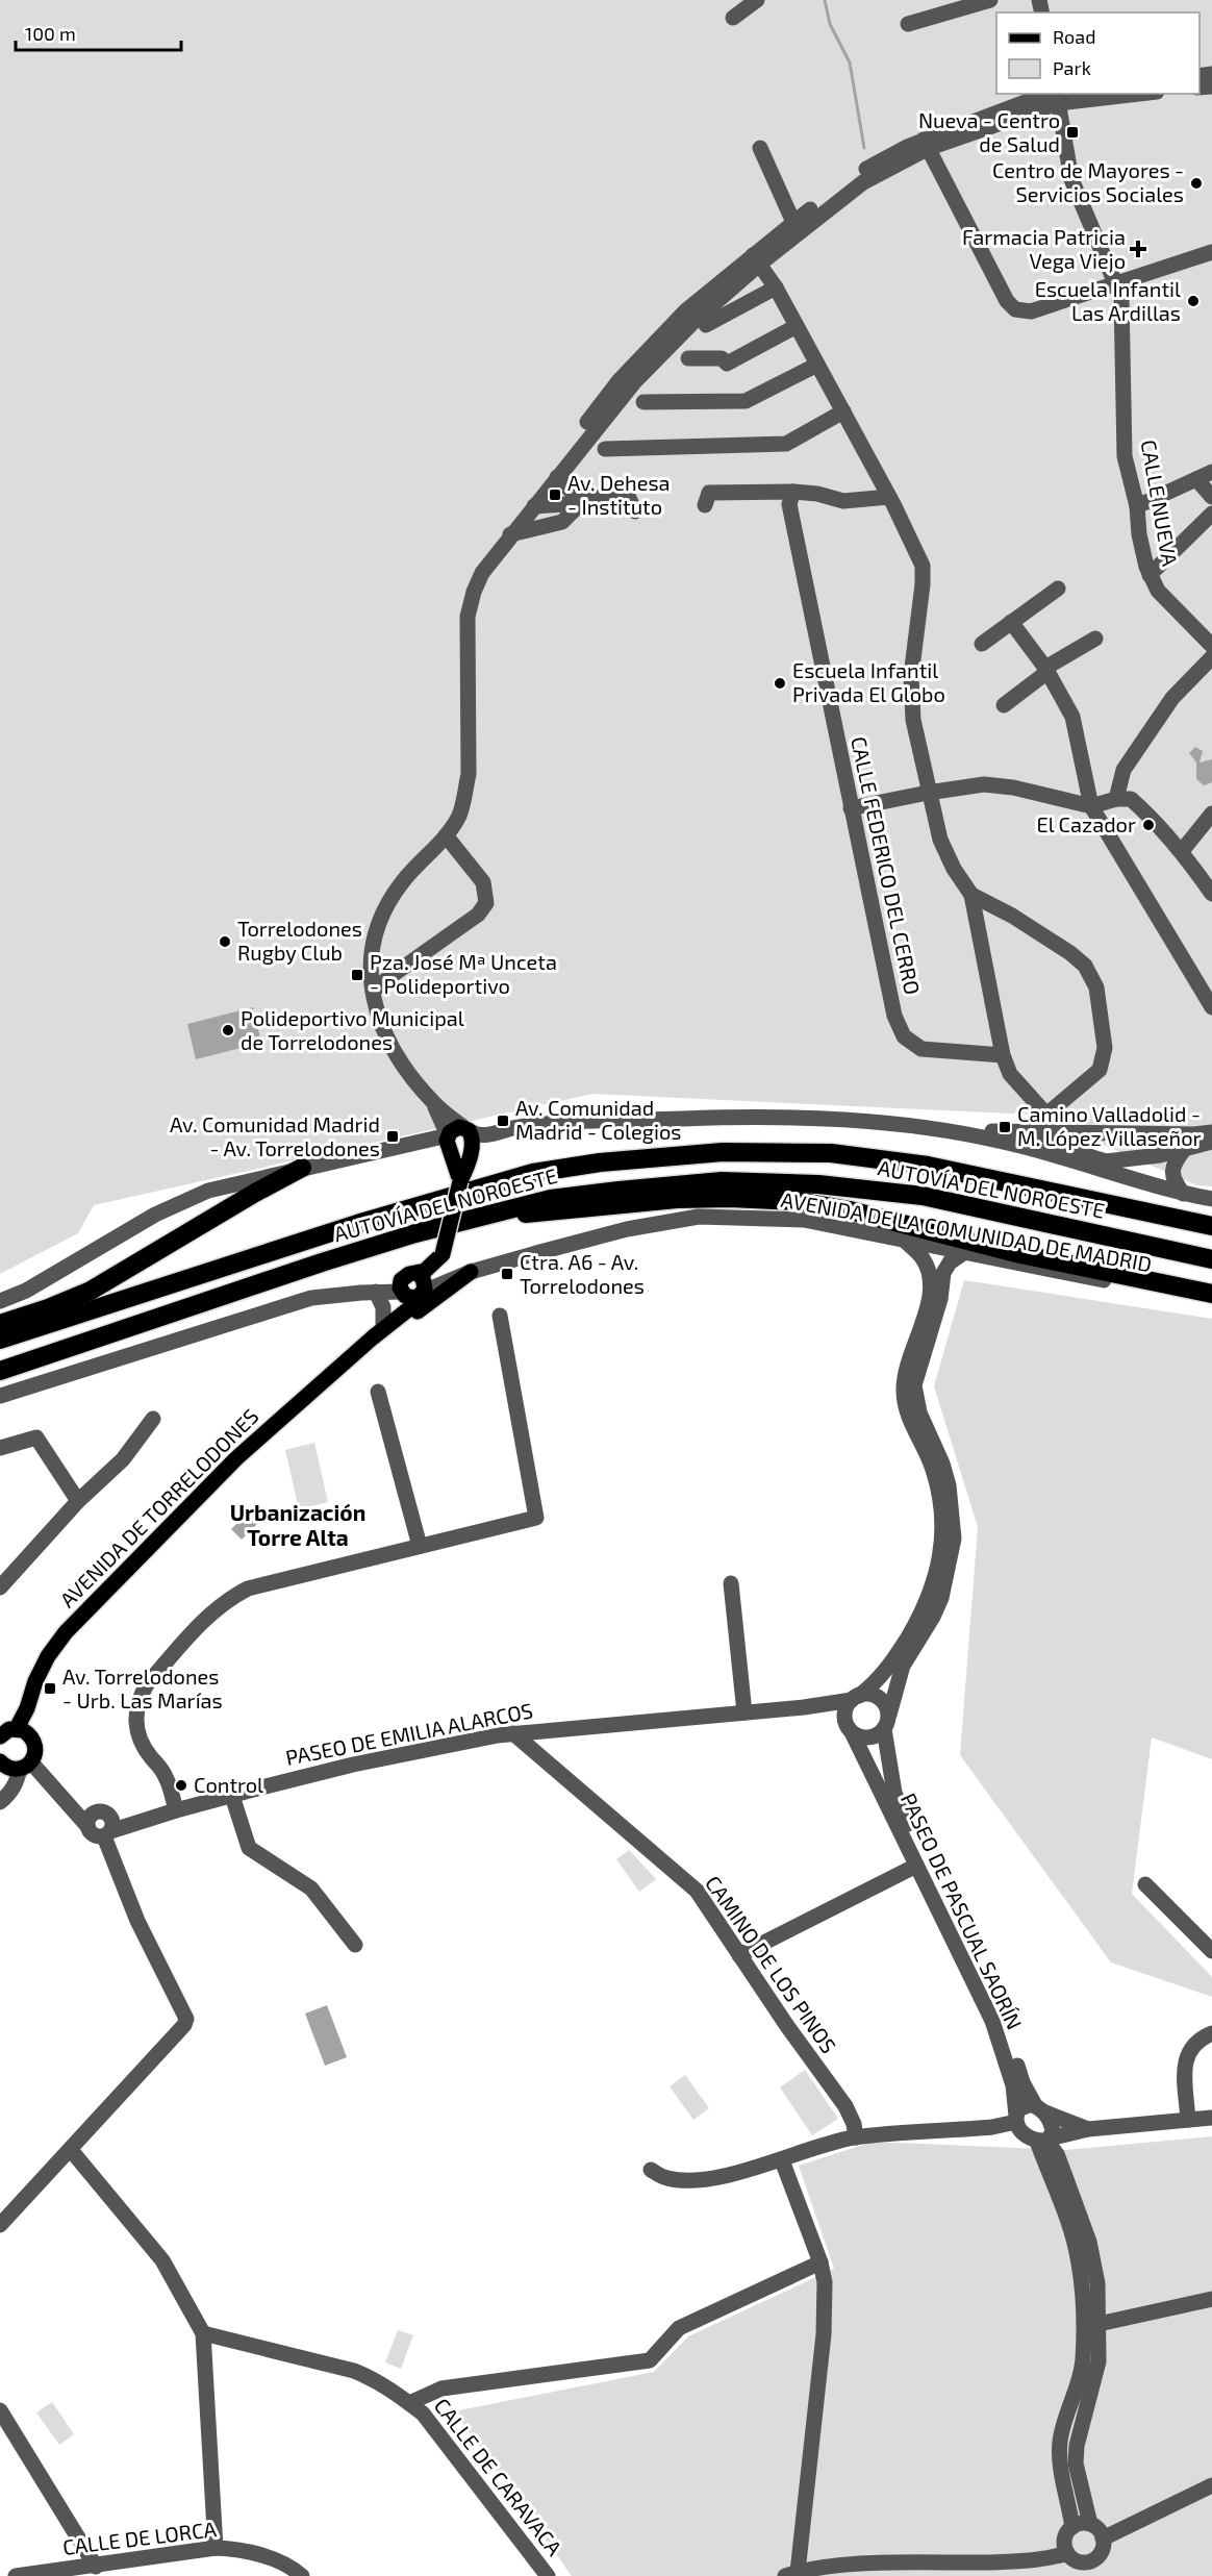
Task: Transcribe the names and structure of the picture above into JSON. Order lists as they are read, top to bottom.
{
  "streets": {
    "highway": ["AUTOVÍA DEL NOROESTE"],
    "main road": ["AVENIDA DE TORRELODONES"],
    "street": [
      "CALLE NUEVA",
      "CALLE FEDERICO DEL CERRO",
      "AVENIDA DE LA COMUNIDAD DE MADRID",
      "PASEO DE EMILIA ALARCOS",
      "PASEO DE PASCUAL SAORÍN",
      "CAMINO DE LOS PINOS",
      "CALLE DE CARAVACA",
      "CALLE DE LORCA"
    ]
  },
  "crossings": [
    ["AVENIDA DE LA COMUNIDAD DE MADRID", "AVENIDA DE TORRELODONES"],
    ["PASEO DE EMILIA ALARCOS", "PASEO DE PASCUAL SAORÍN"],
    ["PASEO DE EMILIA ALARCOS", "CAMINO DE LOS PINOS"]
  ],
  "districts": ["Urbanización Torre Alta"],
  "places": {
    "transit": [
      "Nueva - Centro de Salud",
      "Av. Dehesa - Instituto",
      "Pza. José Mª Unceta - Polideportivo",
      "Av. Comunidad Madrid - Colegios",
      "Camino Valladolid - M. López Villaseñor",
      "Av. Comunidad Madrid - Av. Torrelodones",
      "Ctra. A6 - Av. Torrelodones",
      "Av. Torrelodones - Urb. Las Marías"
    ],
    "other": [
      "Centro de Mayores - Servicios Sociales",
      "Escuela Infantil Las Ardillas",
      "Escuela Infantil Privada El Globo",
      "El Cazador",
      "Torrelodones Rugby Club",
      "Polideportivo Municipal de Torrelodones",
      "Control"
    ],
    "health": ["Farmacia Patricia Vega Viejo"]
  },
  "legend": ["Road", "Park"],
  "scale_bar": "100 m"
}
